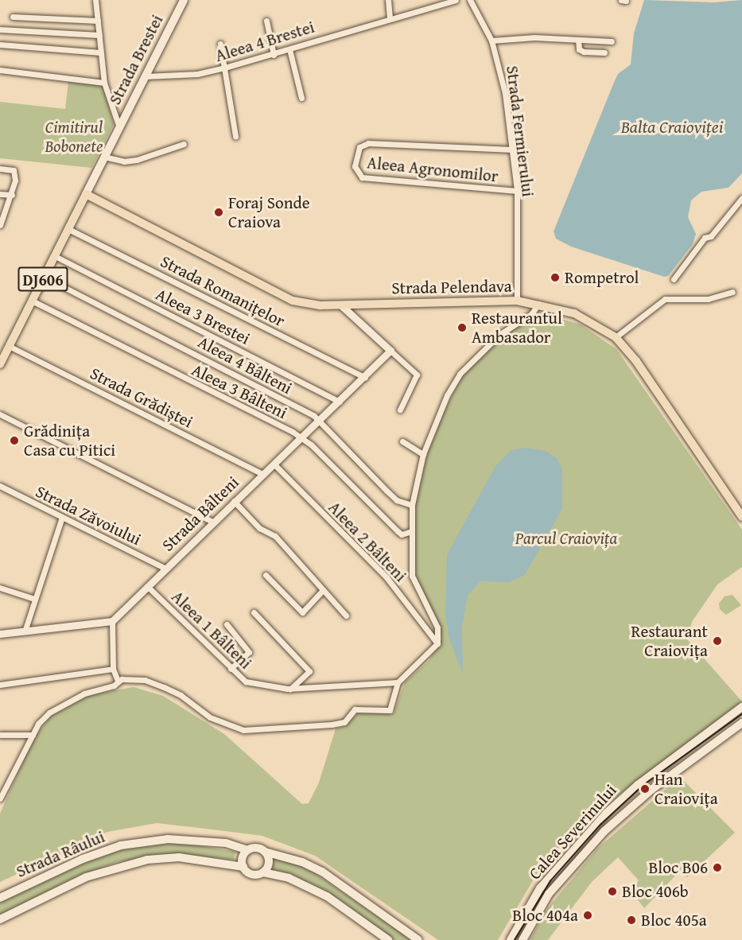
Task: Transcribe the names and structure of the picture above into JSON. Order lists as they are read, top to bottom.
{
  "streets": {
    "main road": [
      "Strada Brestei",
      "DJ606",
      "Strada Pelendava",
      "Calea Severinului",
      "Strada Râului"
    ],
    "street": [
      "Aleea 4 Brestei",
      "Strada Fermierului",
      "Aleea Agronomilor",
      "Strada Romanițelor",
      "Aleea 3 Brestei",
      "Aleea 4 Bâlteni",
      "Aleea 3 Bâlteni",
      "Strada Grădiștei",
      "Strada Bâlteni",
      "Strada Zăvoiului",
      "Aleea 2 Bâlteni",
      "Aleea 1 Bâlteni"
    ]
  },
  "crossings": [
    ["Aleea 4 Brestei", "Strada Brestei"],
    ["Strada Brestei", "Strada Pelendava"],
    ["Strada Brestei", "Strada Romanițelor"],
    ["Strada Brestei", "Aleea 3 Brestei"],
    ["Strada Brestei", "Aleea 4 Bâlteni"],
    ["Strada Brestei", "Aleea 3 Bâlteni"],
    ["Strada Brestei", "Strada Grădiștei"],
    ["Strada Fermierului", "Aleea Agronomilor"],
    ["Strada Fermierului", "Strada Pelendava"],
    ["Strada Romanițelor", "Strada Bâlteni"],
    ["Aleea 3 Brestei", "Strada Bâlteni"],
    ["Aleea 4 Bâlteni", "Strada Bâlteni"],
    ["Aleea 3 Bâlteni", "Strada Bâlteni"],
    ["Strada Grădiștei", "Strada Bâlteni"],
    ["Strada Bâlteni", "Strada Zăvoiului"],
    ["Strada Bâlteni", "Aleea 2 Bâlteni"],
    ["Strada Bâlteni", "Aleea 1 Bâlteni"]
  ],
  "water": ["Balta Craioviței"],
  "parks": ["Cimitirul Bobonete", "Parcul Craiovița"],
  "places": [
    "Foraj Sonde Craiova",
    "Rompetrol",
    "Restaurantul Ambasador",
    "Grădinița Casa cu Pitici",
    "Restaurant Craiovița",
    "Han Craiovița",
    "Bloc B06",
    "Bloc 406b",
    "Bloc 404a",
    "Bloc 405a"
  ]
}
